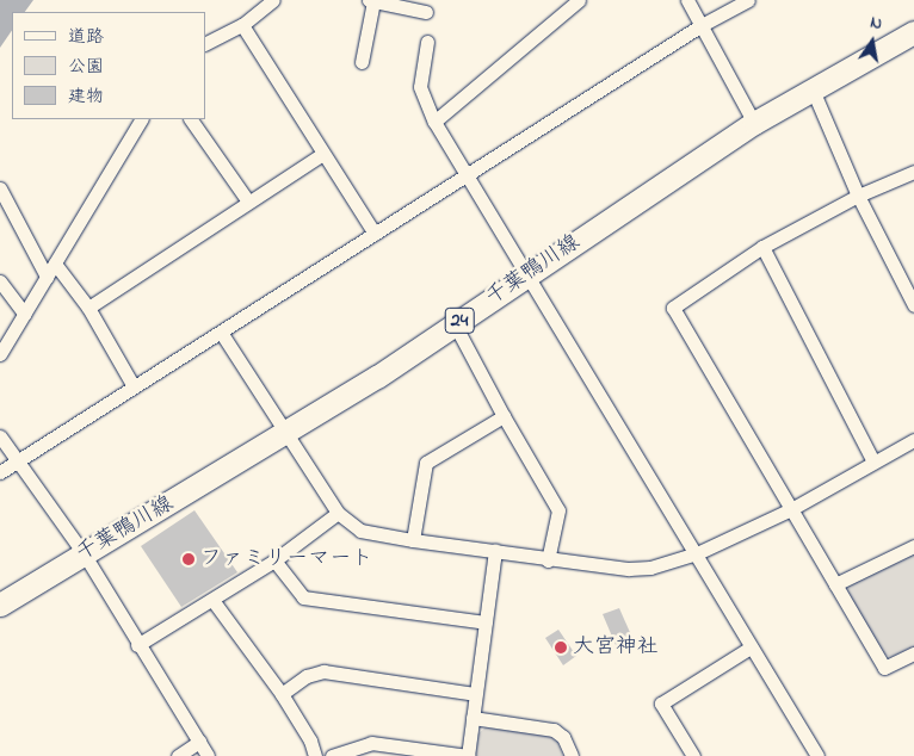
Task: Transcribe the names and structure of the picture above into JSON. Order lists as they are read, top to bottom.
{
  "streets": {
    "main road": ["千葉鴨川線", "24"]
  },
  "places": ["ファミリーマート", "大宮神社"],
  "legend": ["道路", "公園", "建物"],
  "north": "top"
}
